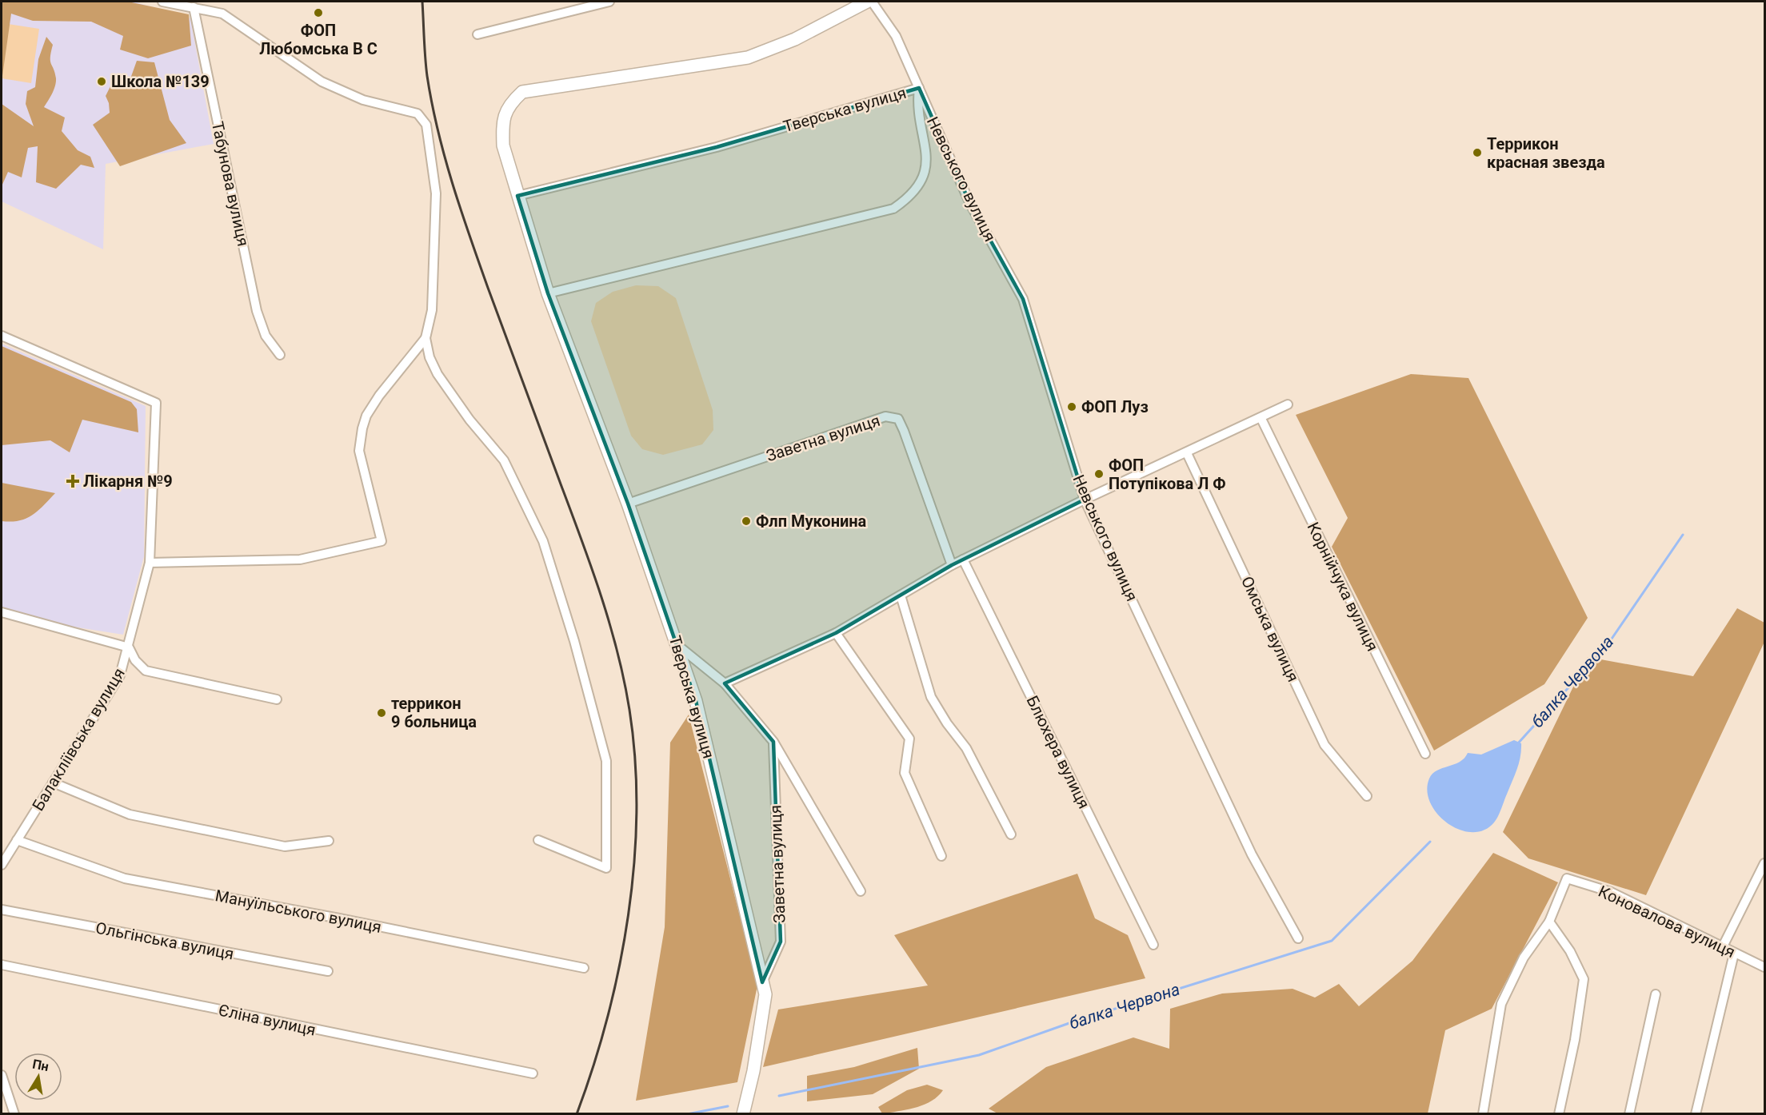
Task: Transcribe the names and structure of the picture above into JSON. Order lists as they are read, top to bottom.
{
  "streets": {
    "main road": ["Тверська вулиця"],
    "street": [
      "Невського вулиця",
      "Табунова вулиця",
      "Заветна вулиця",
      "Корнійчука вулиця",
      "Омська вулиця",
      "Балакліївська вулиця",
      "Блюхера вулиця",
      "Мануїльського вулиця",
      "Коновалова вулиця",
      "Ольгінська вулиця",
      "Єліна вулиця"
    ]
  },
  "crossings": [
    ["Тверська вулиця", "Невського вулиця"],
    ["Тверська вулиця", "Заветна вулиця"],
    ["Балакліївська вулиця", "Мануїльського вулиця"]
  ],
  "water": ["балка Червона"],
  "places": {
    "other": [
      "ФОП Любомська В С",
      "Школа №139",
      "Террикон красная звезда",
      "ФОП Луз",
      "ФОП Потупікова Л Ф",
      "Флп Муконина",
      "террикон 9 больница"
    ],
    "health": ["Лікарня №9"]
  },
  "north": "top"
}
